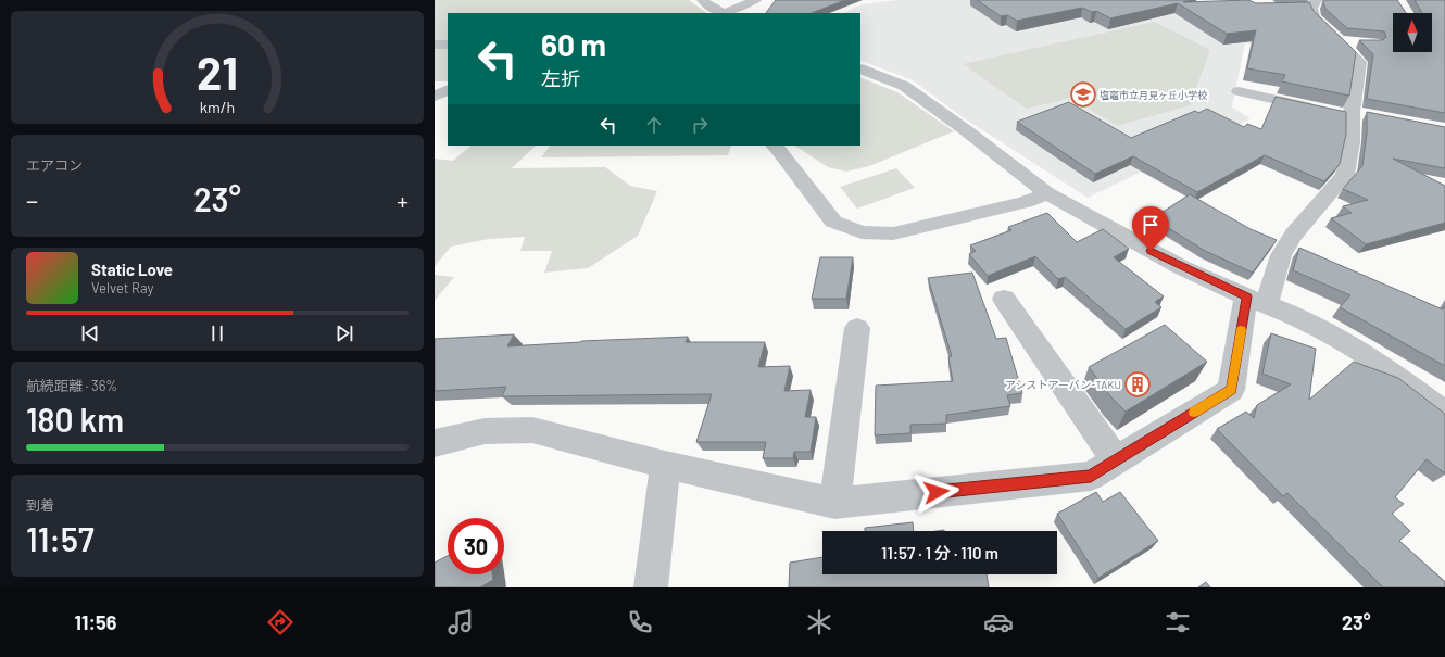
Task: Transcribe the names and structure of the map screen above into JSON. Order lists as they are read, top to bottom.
{
  "places": {
    "school or university": ["塩竈市立月見ヶ丘小学校"],
    "building": ["アシストアーバン-TAKU"]
  },
  "north": "top",
  "page": {
    "turn": ["60 m", "左折"],
    "tile": [
      "エアコン",
      ["航続距離 · 36%", "180 km"],
      ["到着", "11:57"]
    ],
    "heat": ["−", "23°", "+"],
    "song": ["Static Love", "Velvet Ray"],
    "limit": "30",
    "trip": "11:57 · 1 分 · 110 m",
    "tabs": ["11:56", "23°"],
    "gauge": ["21", "km/h"]
  }
}
